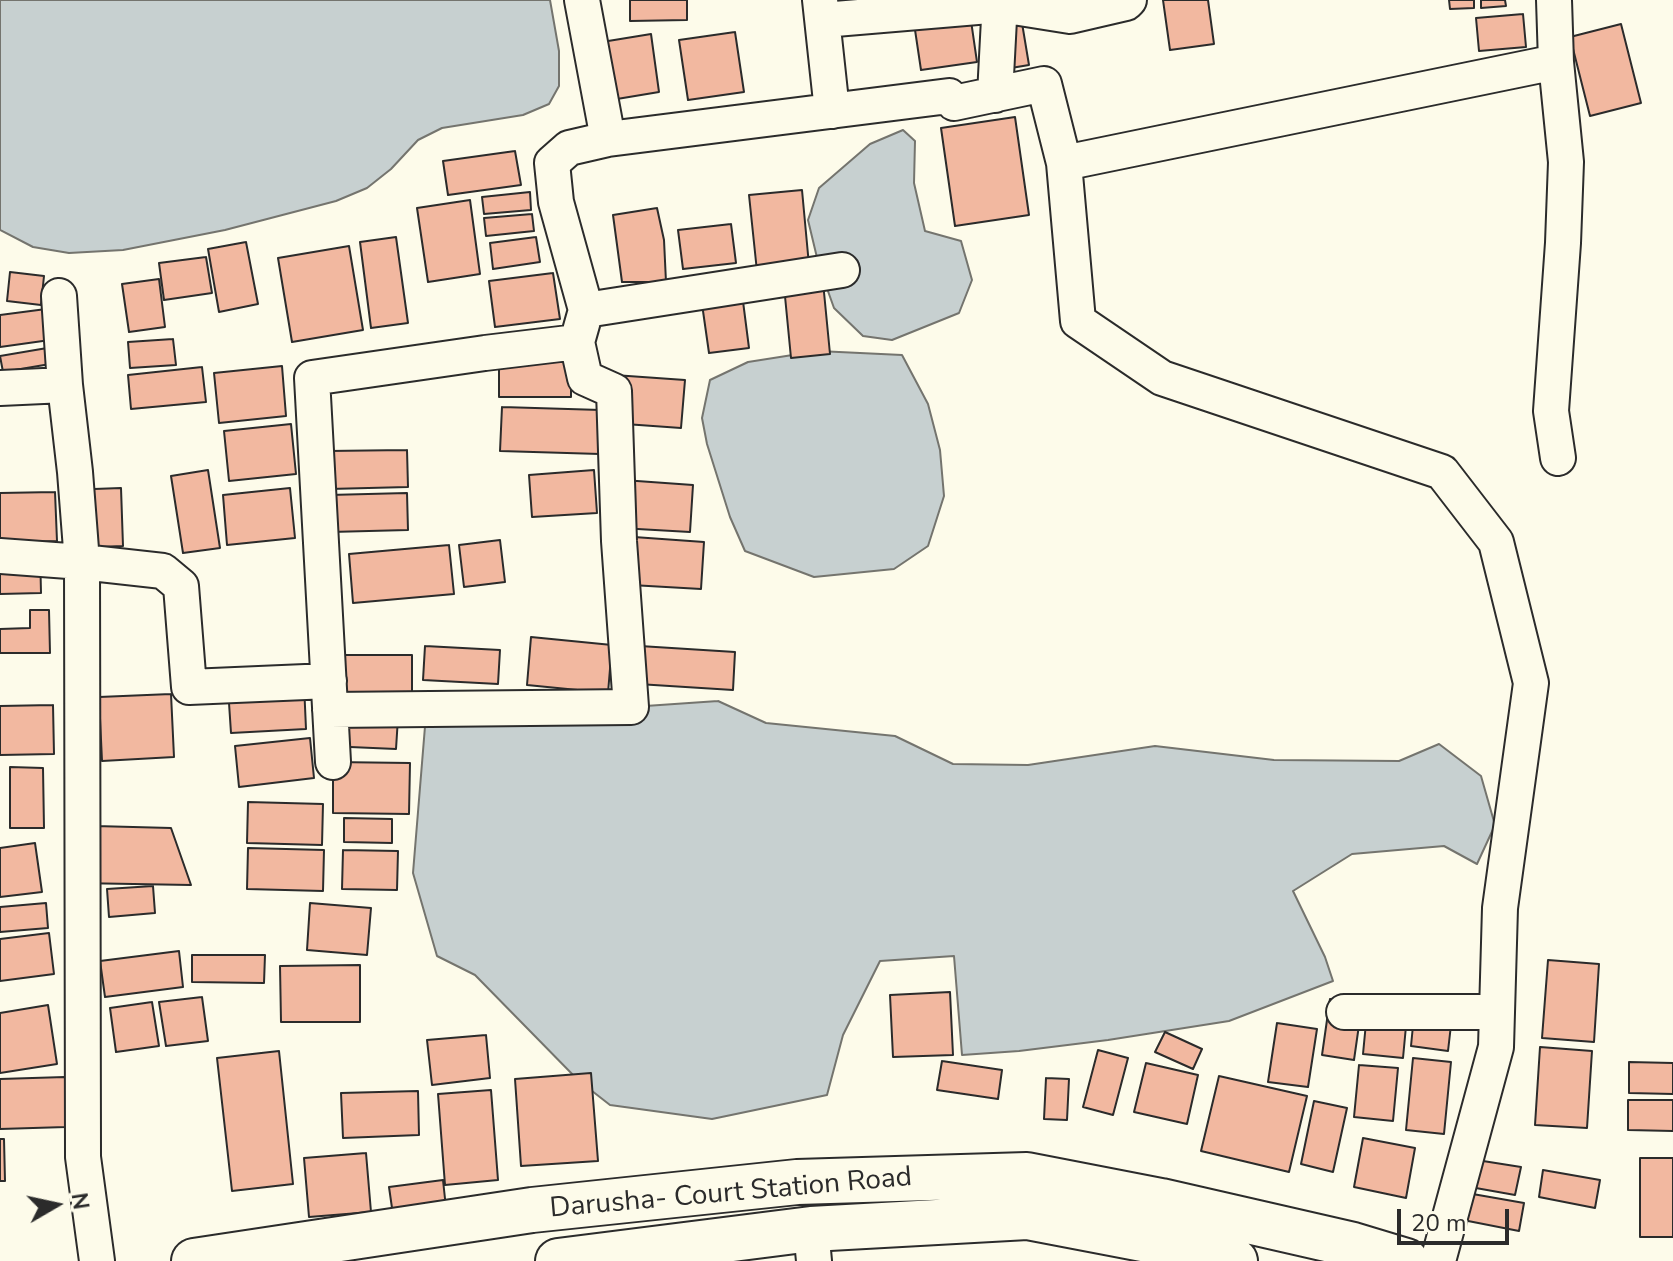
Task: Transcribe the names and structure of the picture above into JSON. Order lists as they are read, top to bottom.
{
  "streets": {
    "street": ["Darusha- Court Station Road"]
  },
  "scale_bar": "20 m",
  "north": "right"
}
